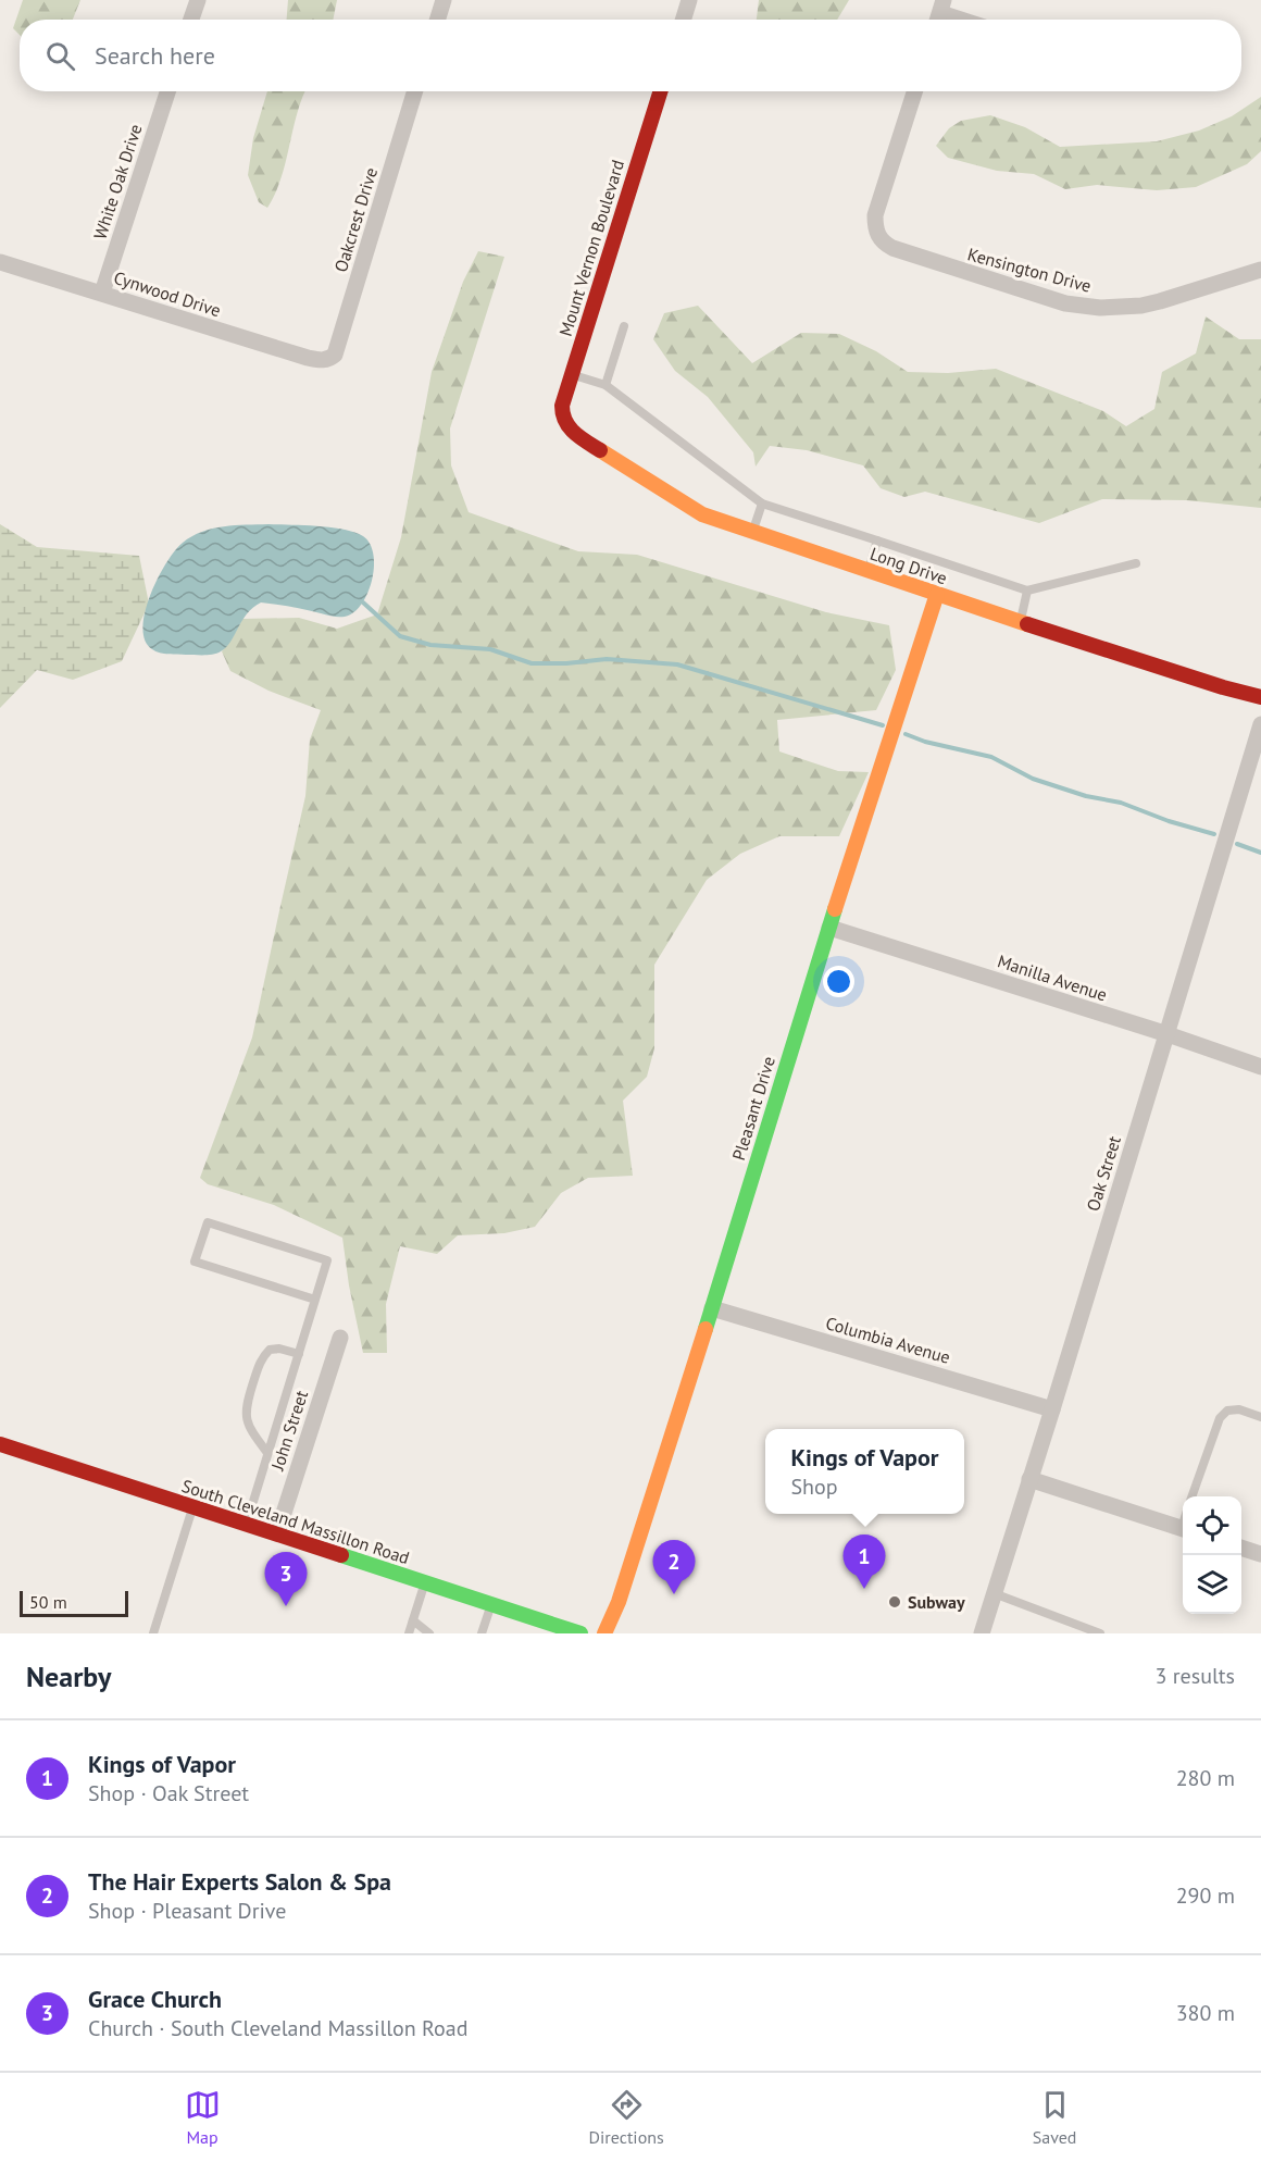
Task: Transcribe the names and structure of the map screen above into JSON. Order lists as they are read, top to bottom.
{
  "streets": {
    "street": [
      "White Oak Drive",
      "Oakcrest Drive",
      "Mount Vernon Boulevard",
      "Kensington Drive",
      "Cynwood Drive",
      "Long Drive",
      "Manilla Avenue",
      "Pleasant Drive",
      "Oak Street",
      "Columbia Avenue",
      "John Street",
      "South Cleveland Massillon Road"
    ]
  },
  "crossings": [
    ["White Oak Drive", "Cynwood Drive"],
    ["Oakcrest Drive", "Cynwood Drive"],
    ["Mount Vernon Boulevard", "Long Drive"],
    ["Long Drive", "Pleasant Drive"],
    ["Manilla Avenue", "Pleasant Drive"],
    ["Manilla Avenue", "Oak Street"],
    ["Pleasant Drive", "Columbia Avenue"],
    ["Oak Street", "Columbia Avenue"],
    ["John Street", "South Cleveland Massillon Road"]
  ],
  "places": ["Subway"],
  "scale_bar": "50 m",
  "page": {
    "search": "Search here",
    "popup": ["Kings of Vapor", "Shop"],
    "pins": ["1", "2", "3"],
    "scale": "50 m",
    "heading": ["Nearby", "3 results"],
    "list": [
      {
        "mark": "1",
        "name": "Kings of Vapor",
        "note": "Shop · Oak Street",
        "value": "280 m"
      },
      {
        "mark": "2",
        "name": "The Hair Experts Salon & Spa",
        "note": "Shop · Pleasant Drive",
        "value": "290 m"
      },
      {
        "mark": "3",
        "name": "Grace Church",
        "note": "Church · South Cleveland Massillon Road",
        "value": "380 m"
      }
    ],
    "nav": ["Map", "Directions", "Saved"]
  }
}
